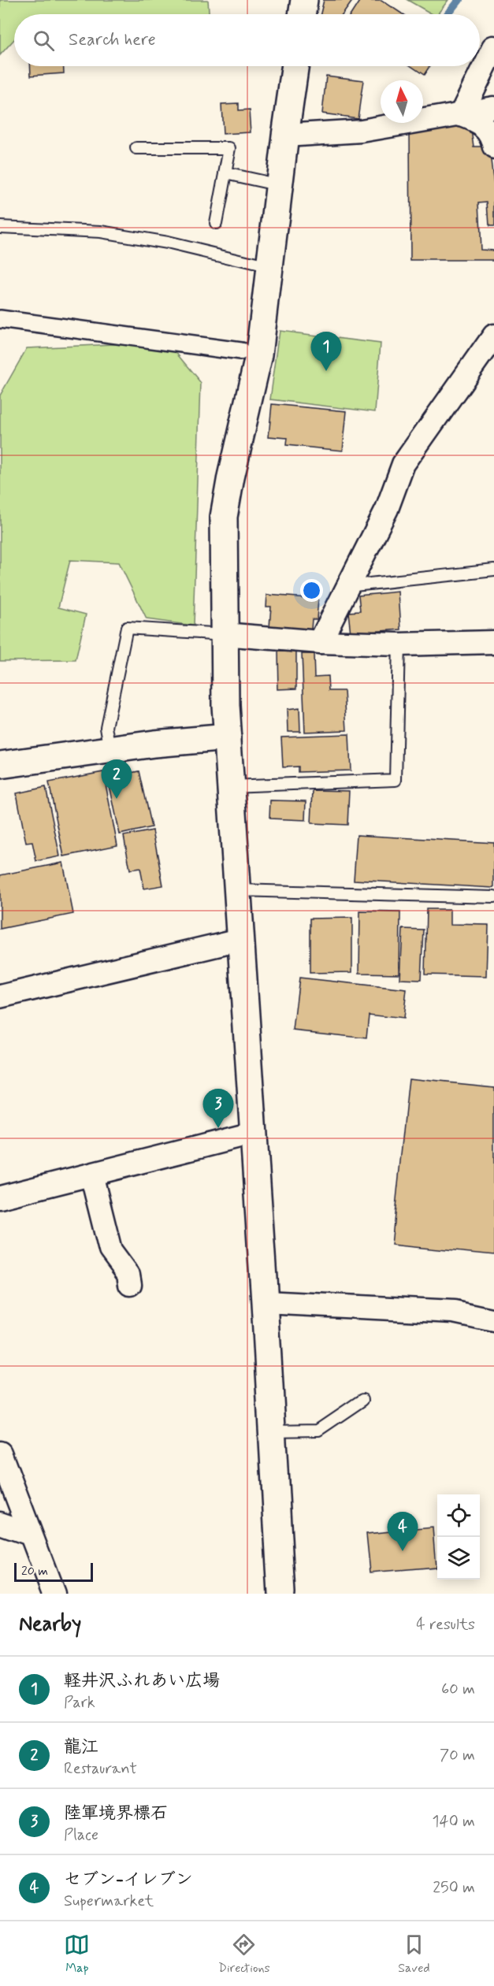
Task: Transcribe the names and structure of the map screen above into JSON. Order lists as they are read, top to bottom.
{
  "scale_bar": "20 m",
  "north": "top",
  "page": {
    "search": "Search here",
    "pins": [
      "1",
      "2",
      "3",
      "4"
    ],
    "scale": "20 m",
    "heading": ["Nearby", "4 results"],
    "list": [
      {
        "mark": "1",
        "name": "軽井沢ふれあい広場",
        "note": "Park",
        "value": "60 m"
      },
      {
        "mark": "2",
        "name": "龍江",
        "note": "Restaurant",
        "value": "70 m"
      },
      {
        "mark": "3",
        "name": "陸軍境界標石",
        "note": "Place",
        "value": "140 m"
      },
      {
        "mark": "4",
        "name": "セブン-イレブン",
        "note": "Supermarket",
        "value": "250 m"
      }
    ],
    "nav": ["Map", "Directions", "Saved"]
  }
}
